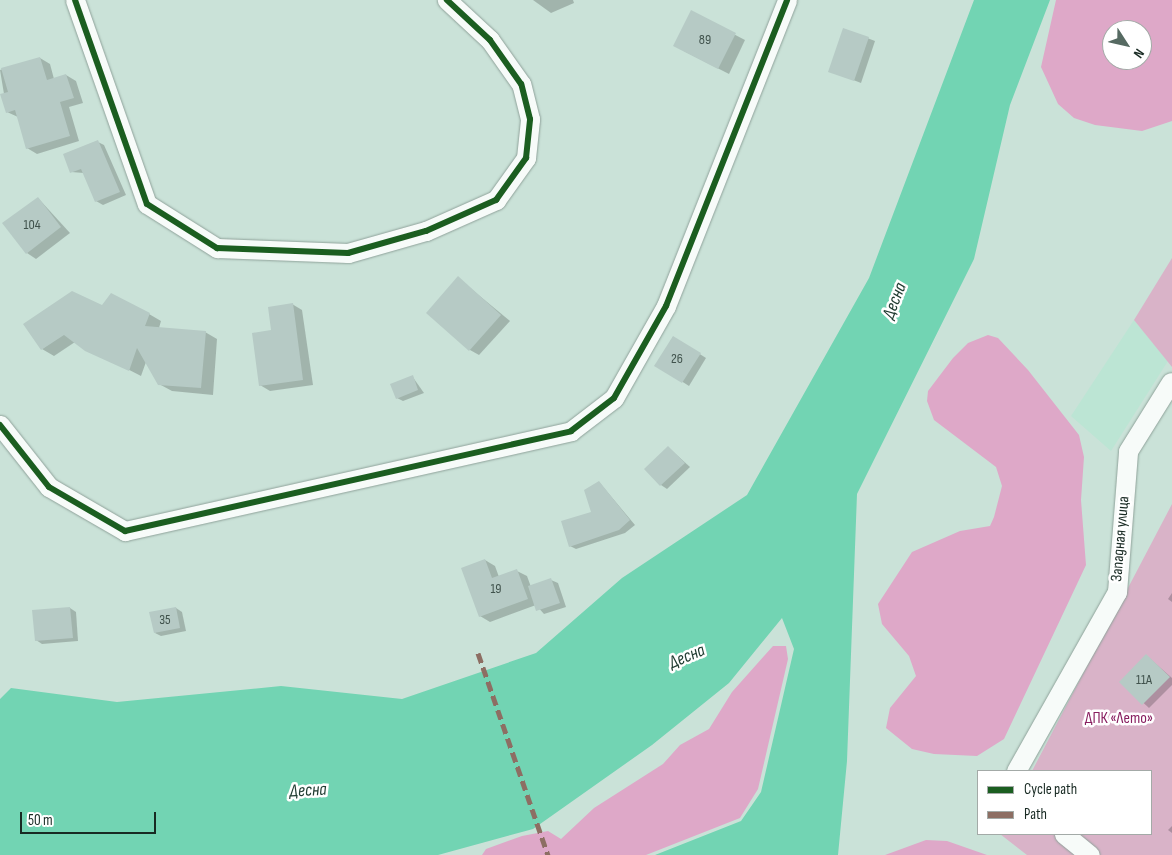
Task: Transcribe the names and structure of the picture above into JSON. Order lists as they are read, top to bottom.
{
  "streets": {
    "street": ["Западная улица"]
  },
  "water": ["Десна"],
  "parks": ["ДПК «Лето»"],
  "house_numbers": [
    "89",
    "104",
    "26",
    "19",
    "35",
    "11А"
  ],
  "legend": ["Cycle path", "Path"],
  "scale_bar": "50 m",
  "north": "bottom right"
}
